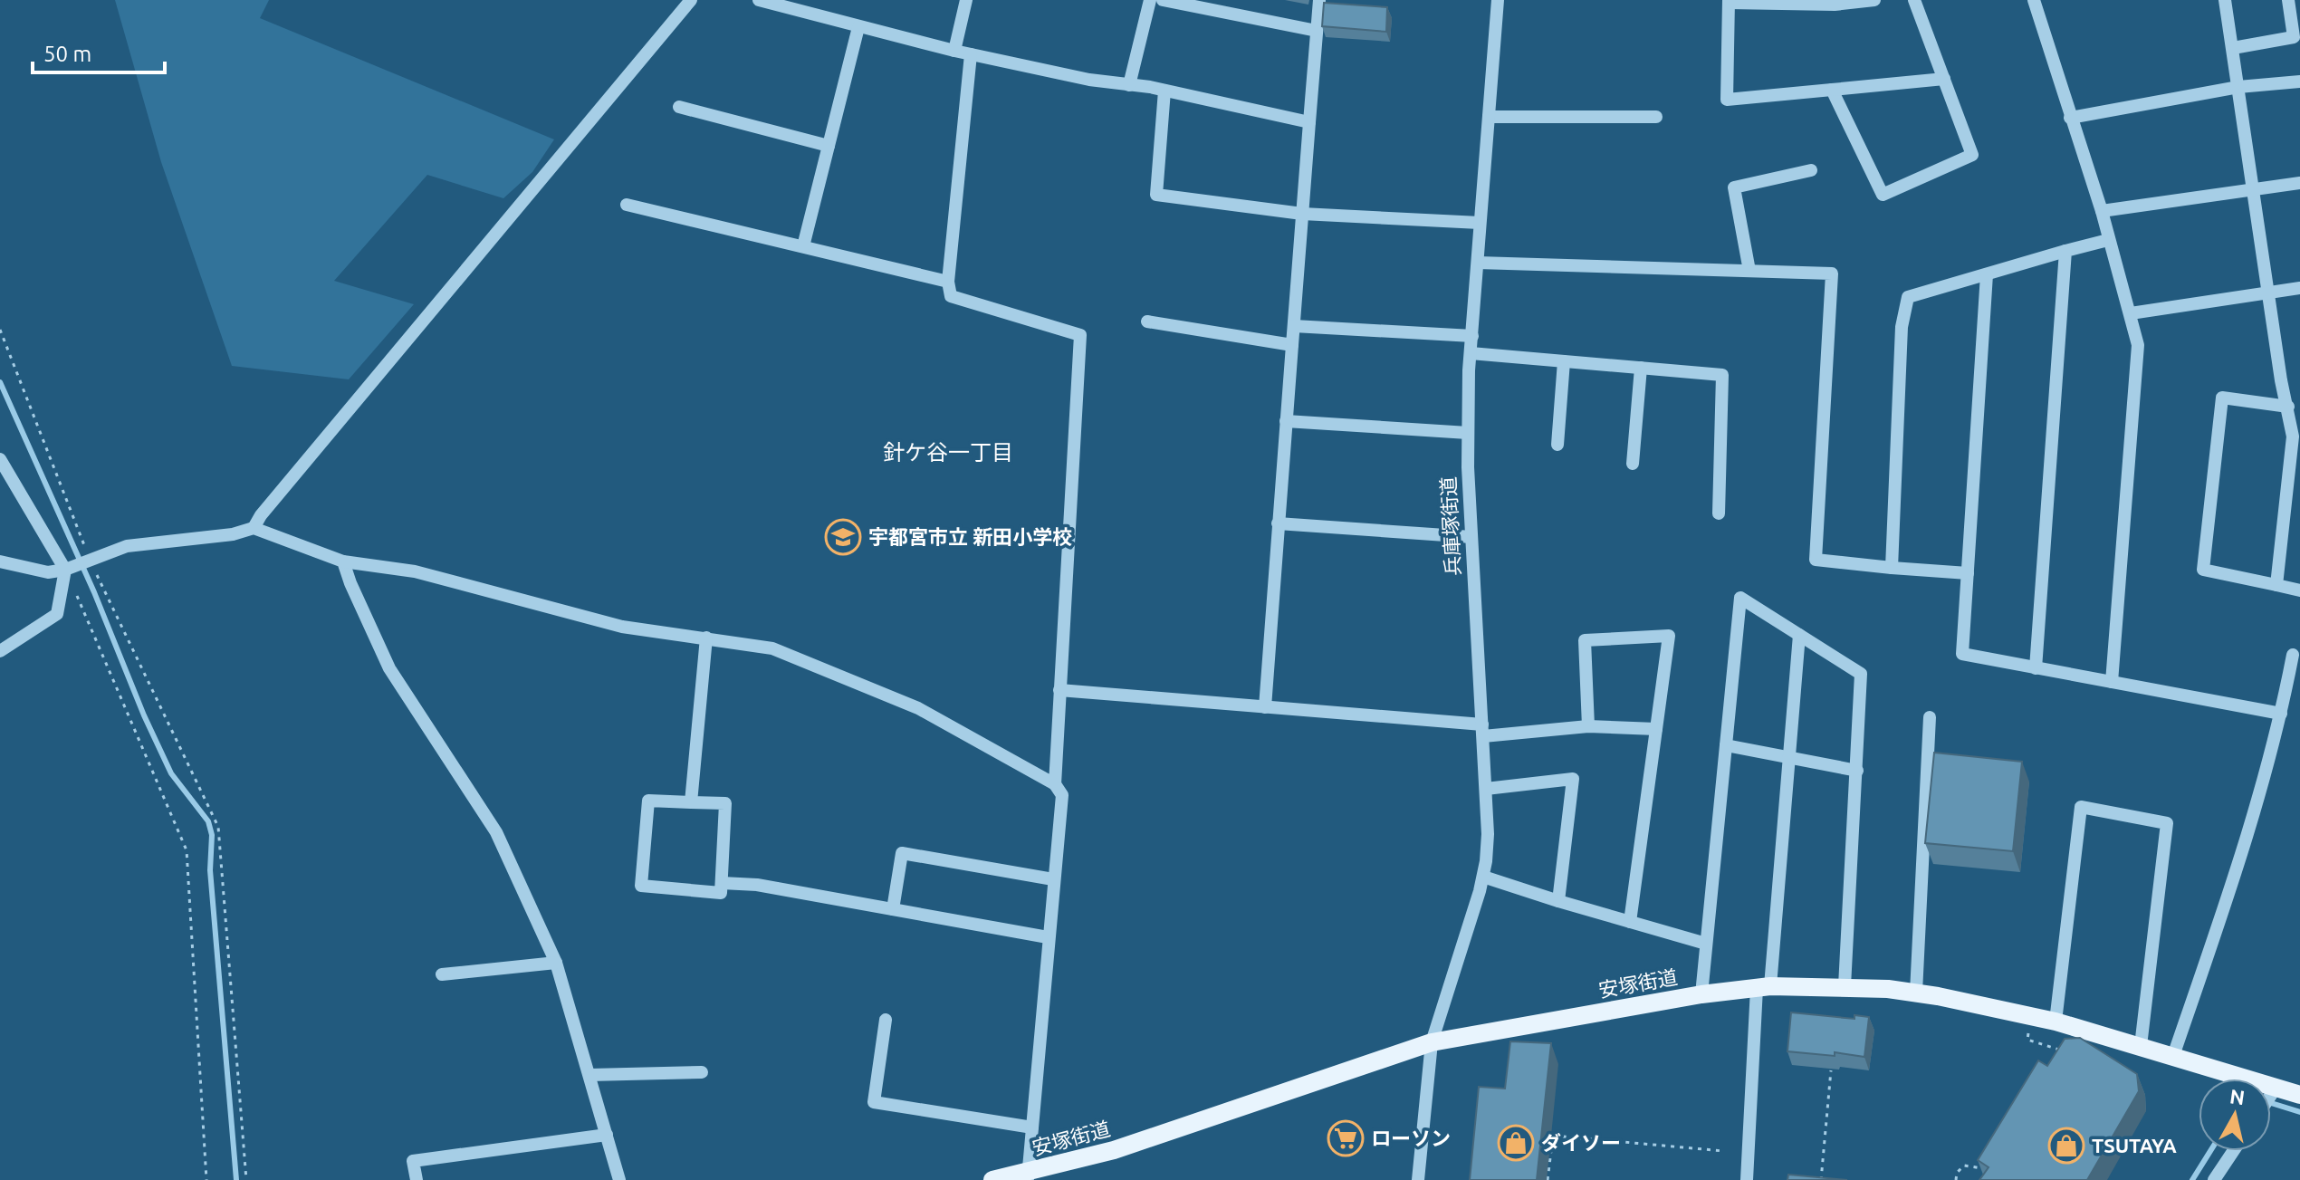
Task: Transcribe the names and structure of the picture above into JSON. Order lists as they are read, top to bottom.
{
  "streets": {
    "main road": ["安塚街道"],
    "street": ["兵庫塚街道"]
  },
  "crossings": [
    ["兵庫塚街道", "安塚街道"]
  ],
  "districts": ["針ケ谷一丁目"],
  "places": {
    "school or university": ["宇都宮市立 新田小学校"],
    "supermarket": ["ローソン"],
    "shop": ["ダイソー", "TSUTAYA"]
  },
  "scale_bar": "50 m",
  "north": "top"
}
